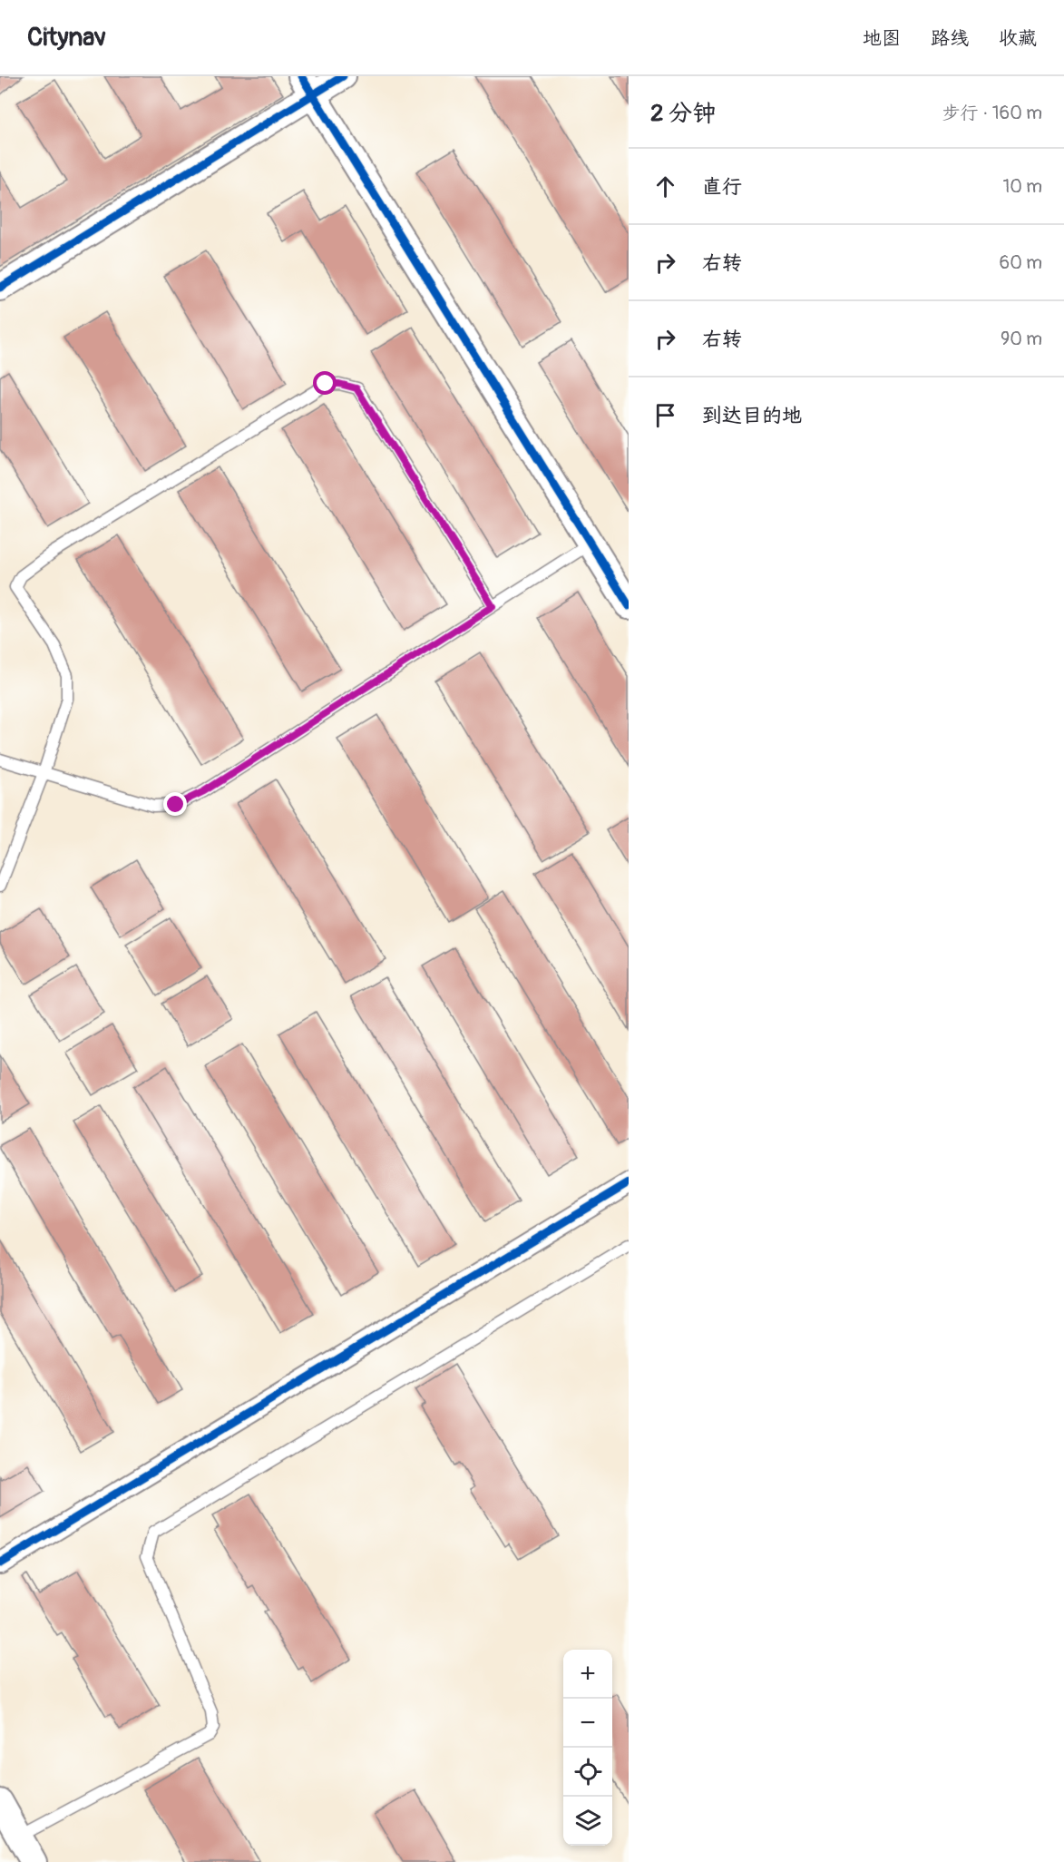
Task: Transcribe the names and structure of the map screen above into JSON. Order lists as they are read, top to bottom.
{
  "page": {
    "header": "Citynav",
    "nav": ["地图", "路线", "收藏"],
    "heading": ["2 分钟", "步行 · 160 m"],
    "list": [
      ["直行", "10 m"],
      ["右转", "60 m"],
      ["右转", "90 m"],
      "到达目的地"
    ],
    "map_buttons": ["+", "−"]
  }
}
